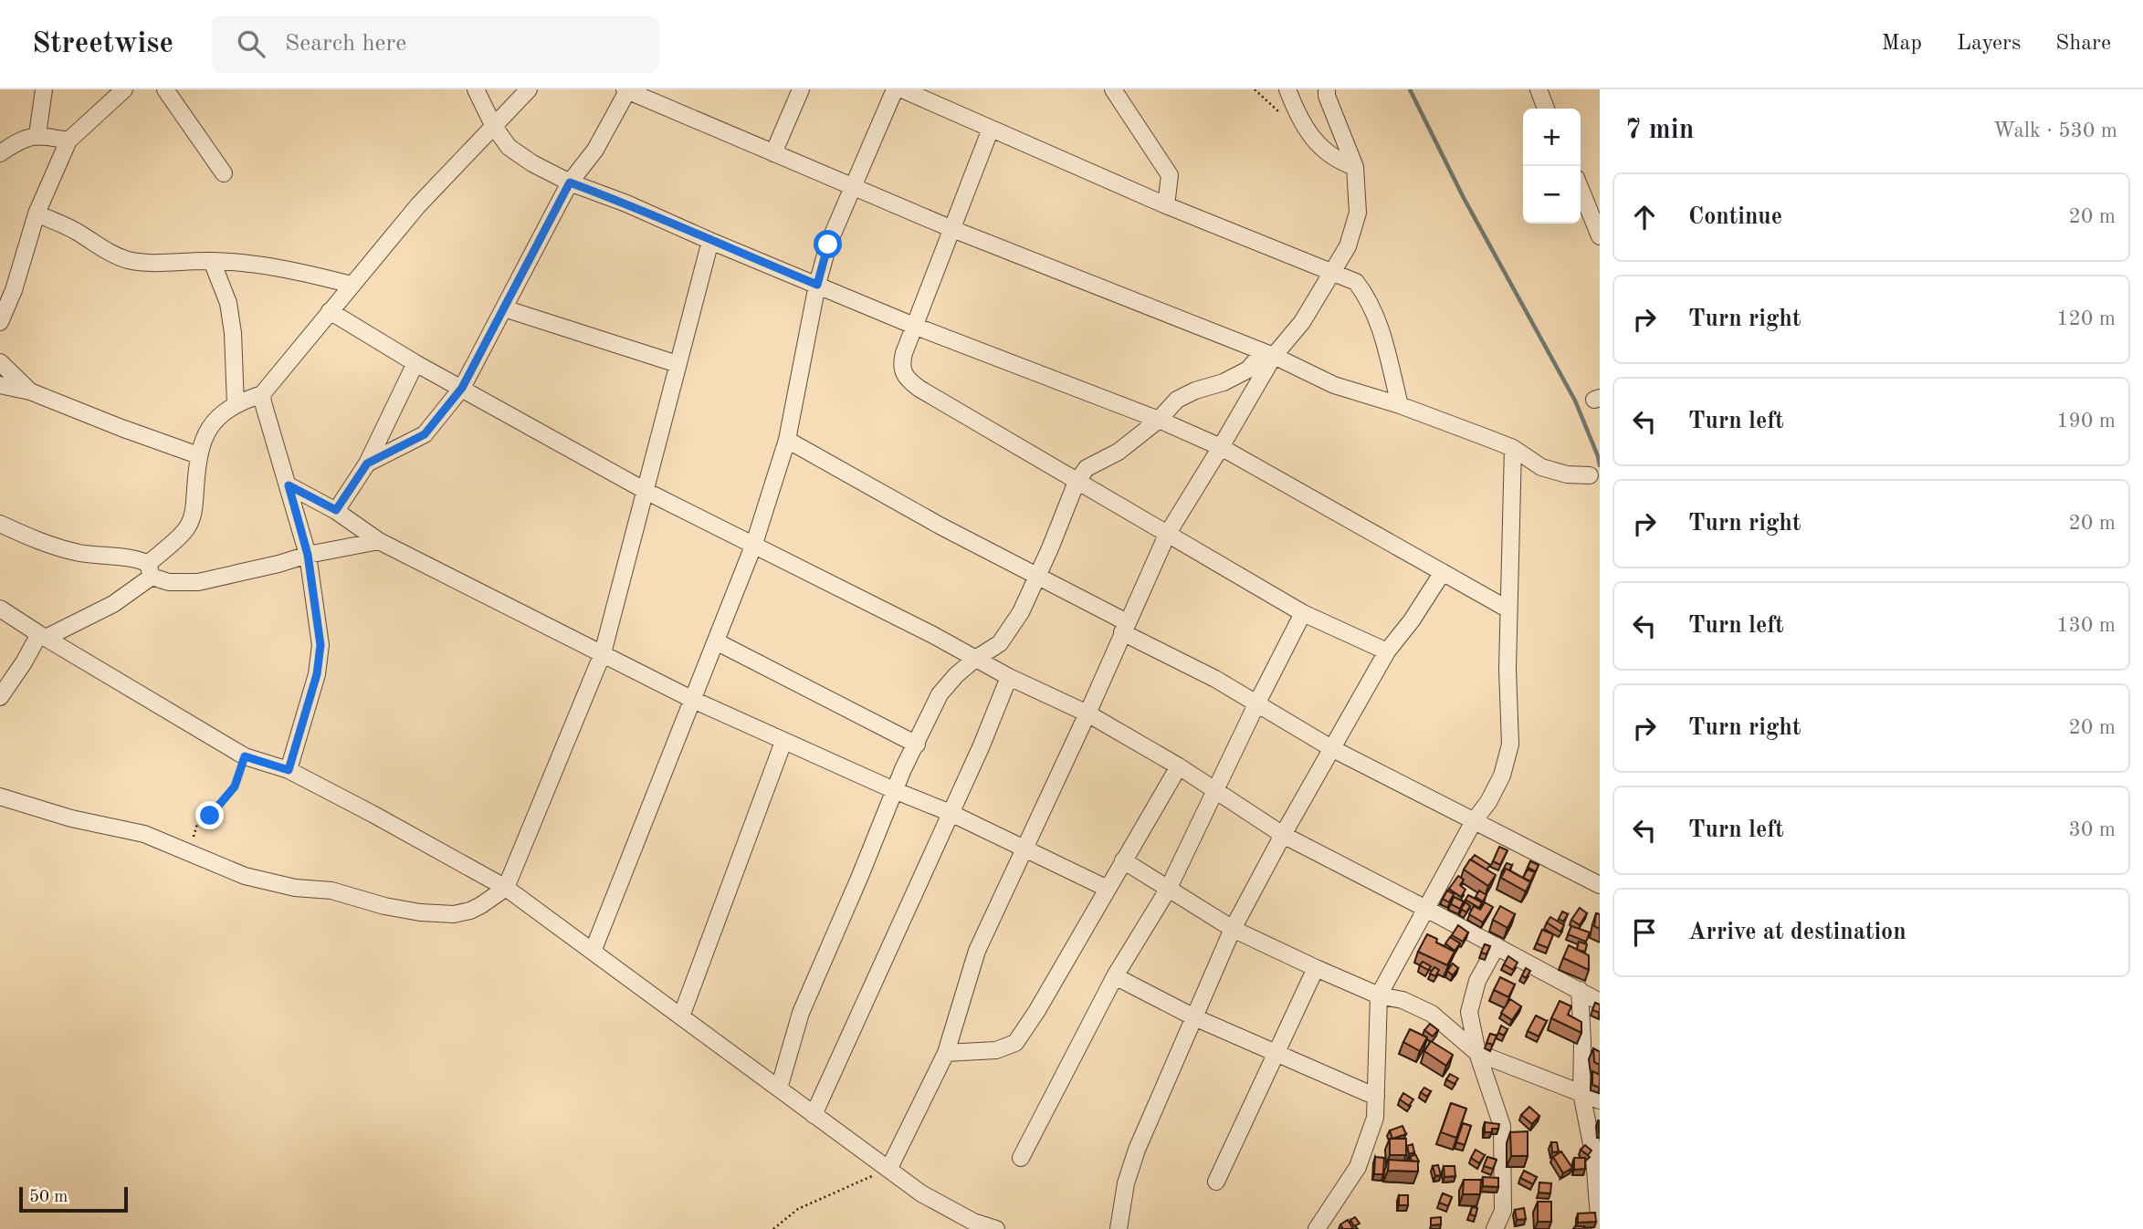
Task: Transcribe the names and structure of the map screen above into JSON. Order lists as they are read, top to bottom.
{
  "scale_bar": "50 m",
  "page": {
    "header": "Streetwise",
    "search": "Search here",
    "nav": ["Map", "Layers", "Share"],
    "heading": ["7 min", "Walk · 530 m"],
    "map_buttons": ["+", "−"],
    "list": [
      ["Continue", "20 m"],
      ["Turn right", "120 m"],
      ["Turn left", "190 m"],
      ["Turn right", "20 m"],
      ["Turn left", "130 m"],
      ["Turn right", "20 m"],
      ["Turn left", "30 m"],
      "Arrive at destination"
    ],
    "scale": "50 m"
  }
}
